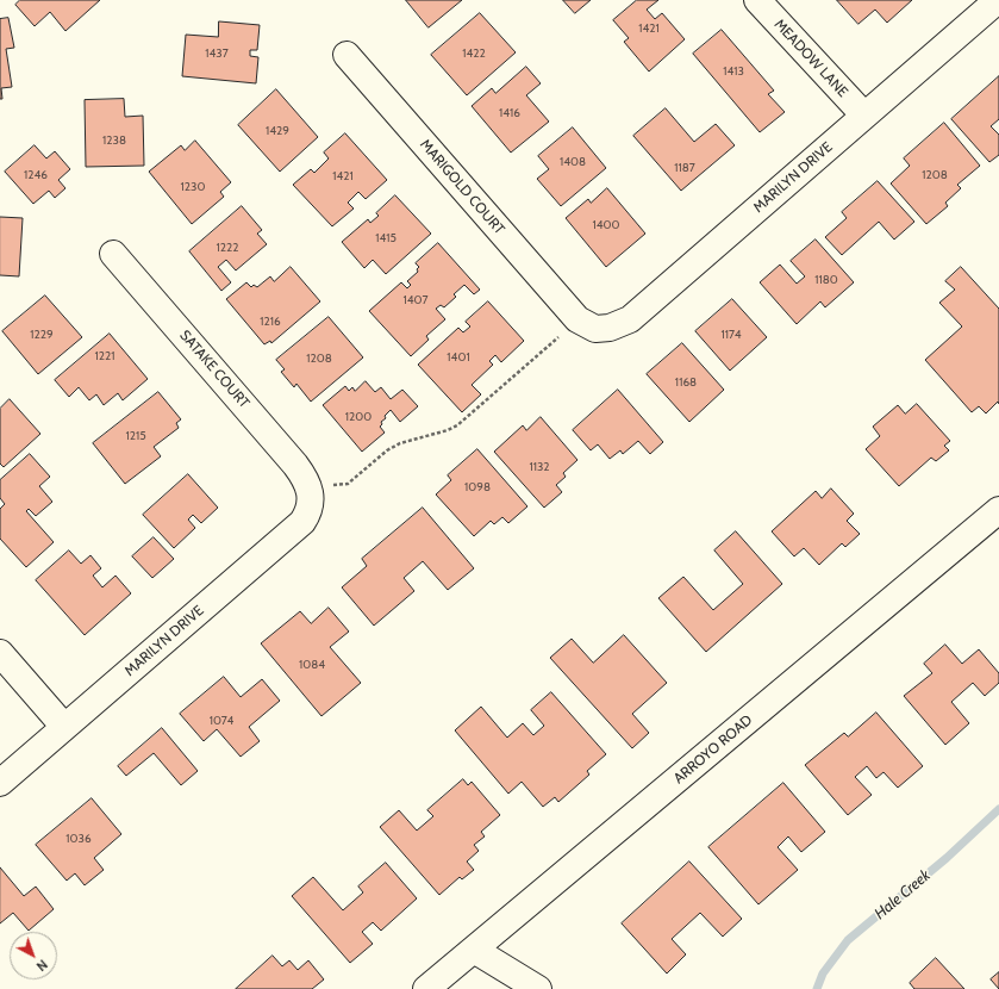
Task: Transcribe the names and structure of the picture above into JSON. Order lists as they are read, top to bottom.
{
  "streets": {
    "street": [
      "MEADOW LANE",
      "MARILYN DRIVE",
      "MARIGOLD COURT",
      "SATAKE COURT",
      "ARROYO ROAD"
    ]
  },
  "crossings": [
    ["MEADOW LANE", "MARILYN DRIVE"],
    ["MARILYN DRIVE", "MARIGOLD COURT"],
    ["MARILYN DRIVE", "SATAKE COURT"]
  ],
  "water": ["Hale Creek"],
  "house_numbers": [
    "1421",
    "1437",
    "1422",
    "1413",
    "1416",
    "1429",
    "1238",
    "1408",
    "1187",
    "1246",
    "1208",
    "1421",
    "1230",
    "1400",
    "1415",
    "1222",
    "1180",
    "1407",
    "1216",
    "1229",
    "1174",
    "1221",
    "1401",
    "1208",
    "1168",
    "1200",
    "1215",
    "1132",
    "1098",
    "1084",
    "1074",
    "1036"
  ],
  "north": "bottom right"
}
